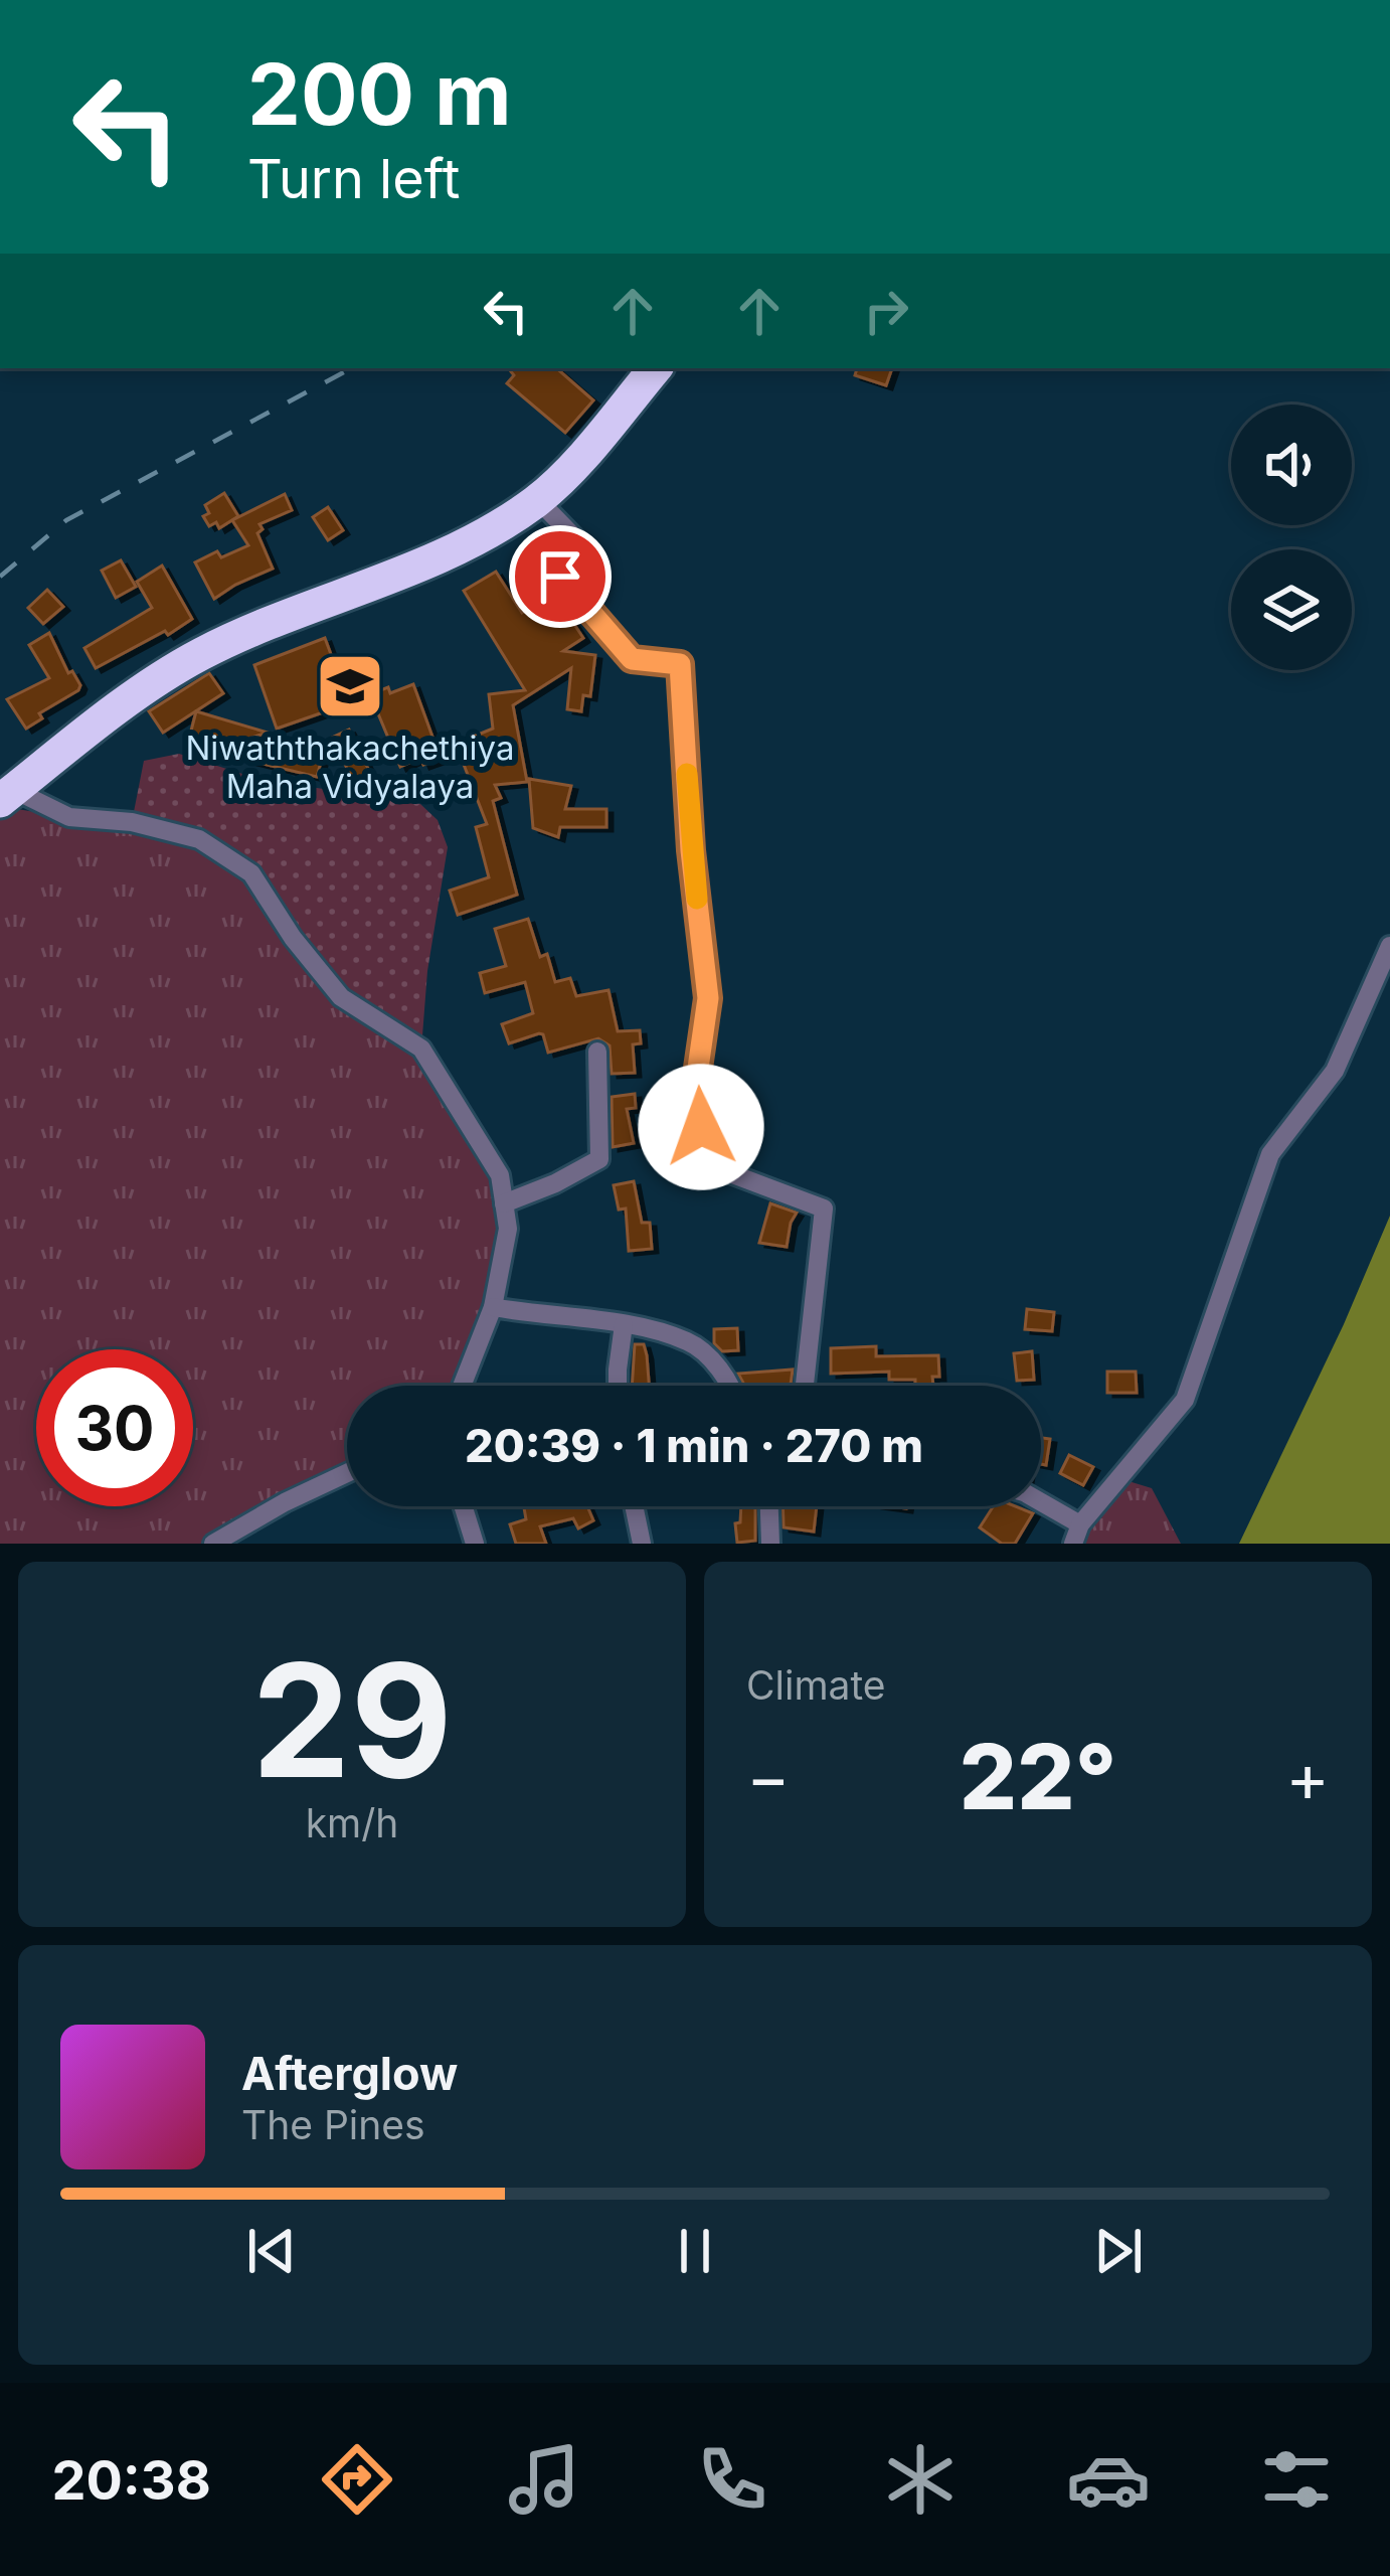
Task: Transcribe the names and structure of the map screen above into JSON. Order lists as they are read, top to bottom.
{
  "places": {
    "school or university": ["Niwaththakachethiya Maha Vidyalaya"]
  },
  "page": {
    "turn": ["200 m", "Turn left"],
    "limit": "30",
    "trip": "20:39 · 1 min · 270 m",
    "tile": [
      ["29", "km/h"],
      "Climate"
    ],
    "heat": ["−", "22°", "+"],
    "song": ["Afterglow", "The Pines"],
    "tabs": "20:38"
  }
}
